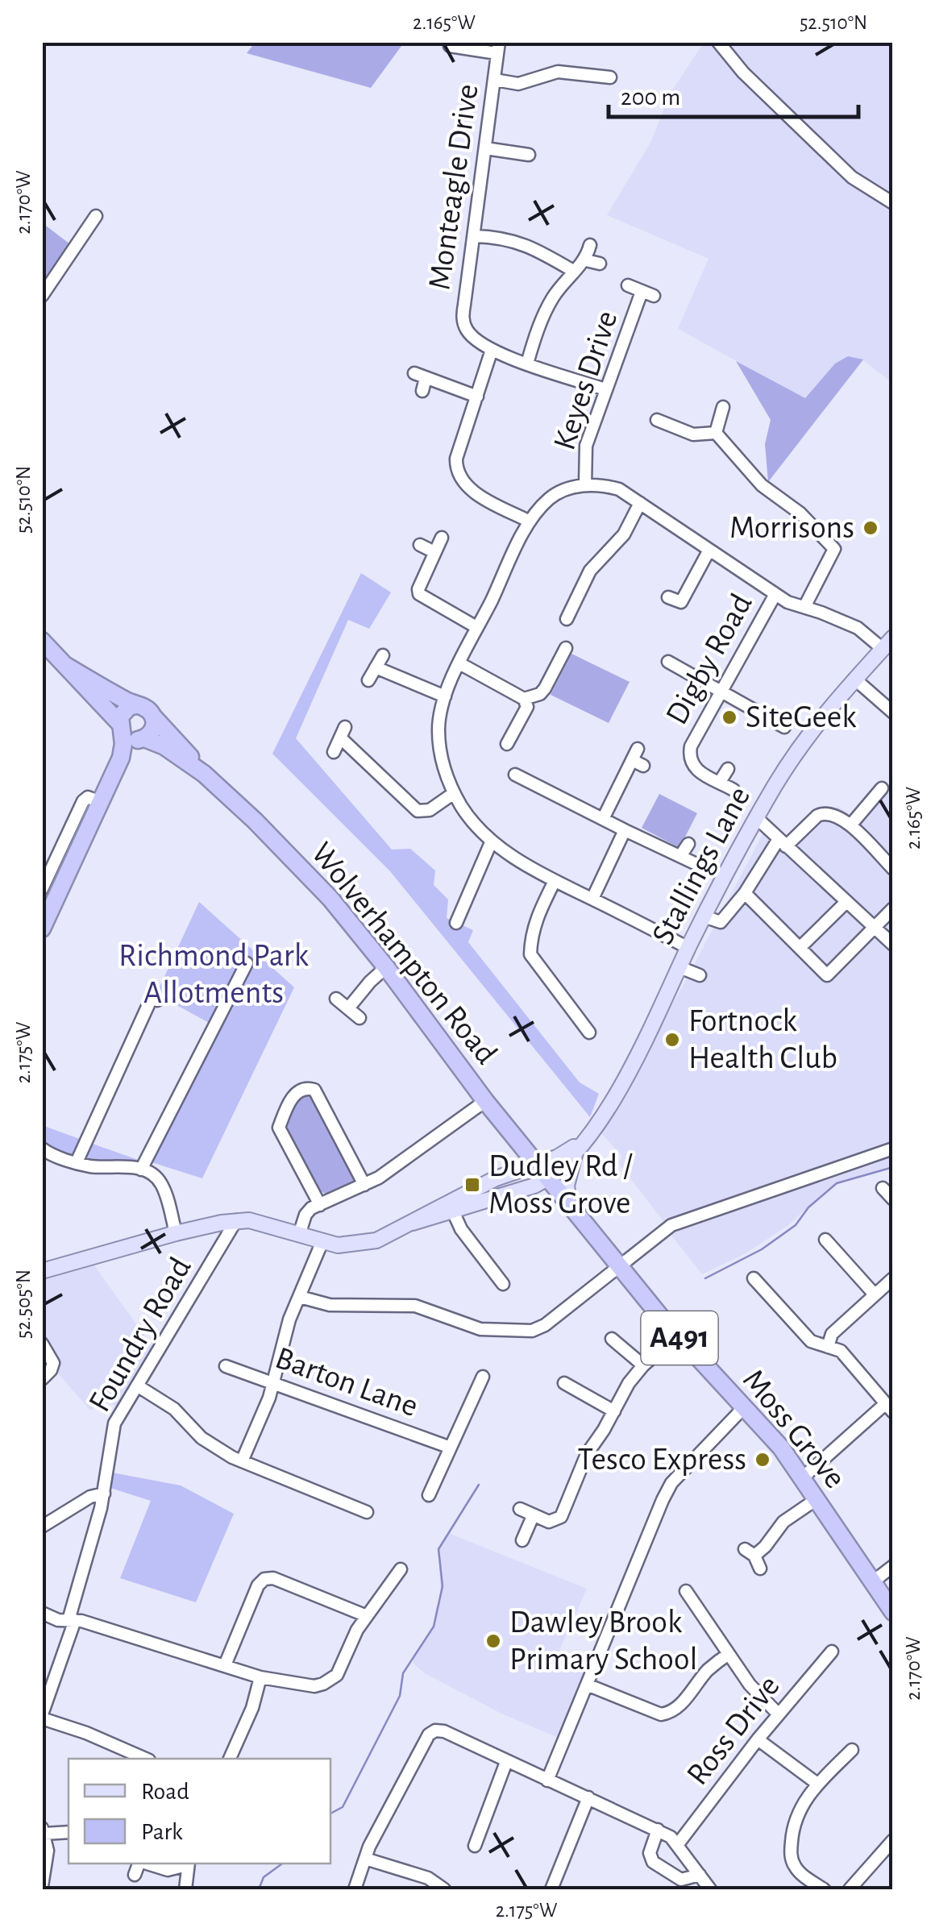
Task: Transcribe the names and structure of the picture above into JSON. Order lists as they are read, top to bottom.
{
  "streets": {
    "highway": ["Wolverhampton Road", "A491", "Moss Grove"],
    "main road": ["Stallings Lane"],
    "street": [
      "Monteagle Drive",
      "Keyes Drive",
      "Digby Road",
      "Foundry Road",
      "Barton Lane",
      "Ross Drive"
    ]
  },
  "crossings": [
    ["Monteagle Drive", "Keyes Drive"],
    ["Stallings Lane", "Wolverhampton Road"],
    ["Stallings Lane", "Moss Grove"],
    ["Wolverhampton Road", "Moss Grove"]
  ],
  "parks": ["Richmond Park Allotments"],
  "places": {
    "other": [
      "Morrisons",
      "SiteGeek",
      "Fortnock Health Club",
      "Tesco Express",
      "Dawley Brook Primary School"
    ],
    "transit": ["Dudley Rd / Moss Grove"]
  },
  "legend": ["Road", "Park"],
  "scale_bar": "200 m",
  "coordinates": [
    "2.165°W",
    "52.510°N",
    "2.170°W",
    "2.175°W",
    "52.505°N"
  ]
}
